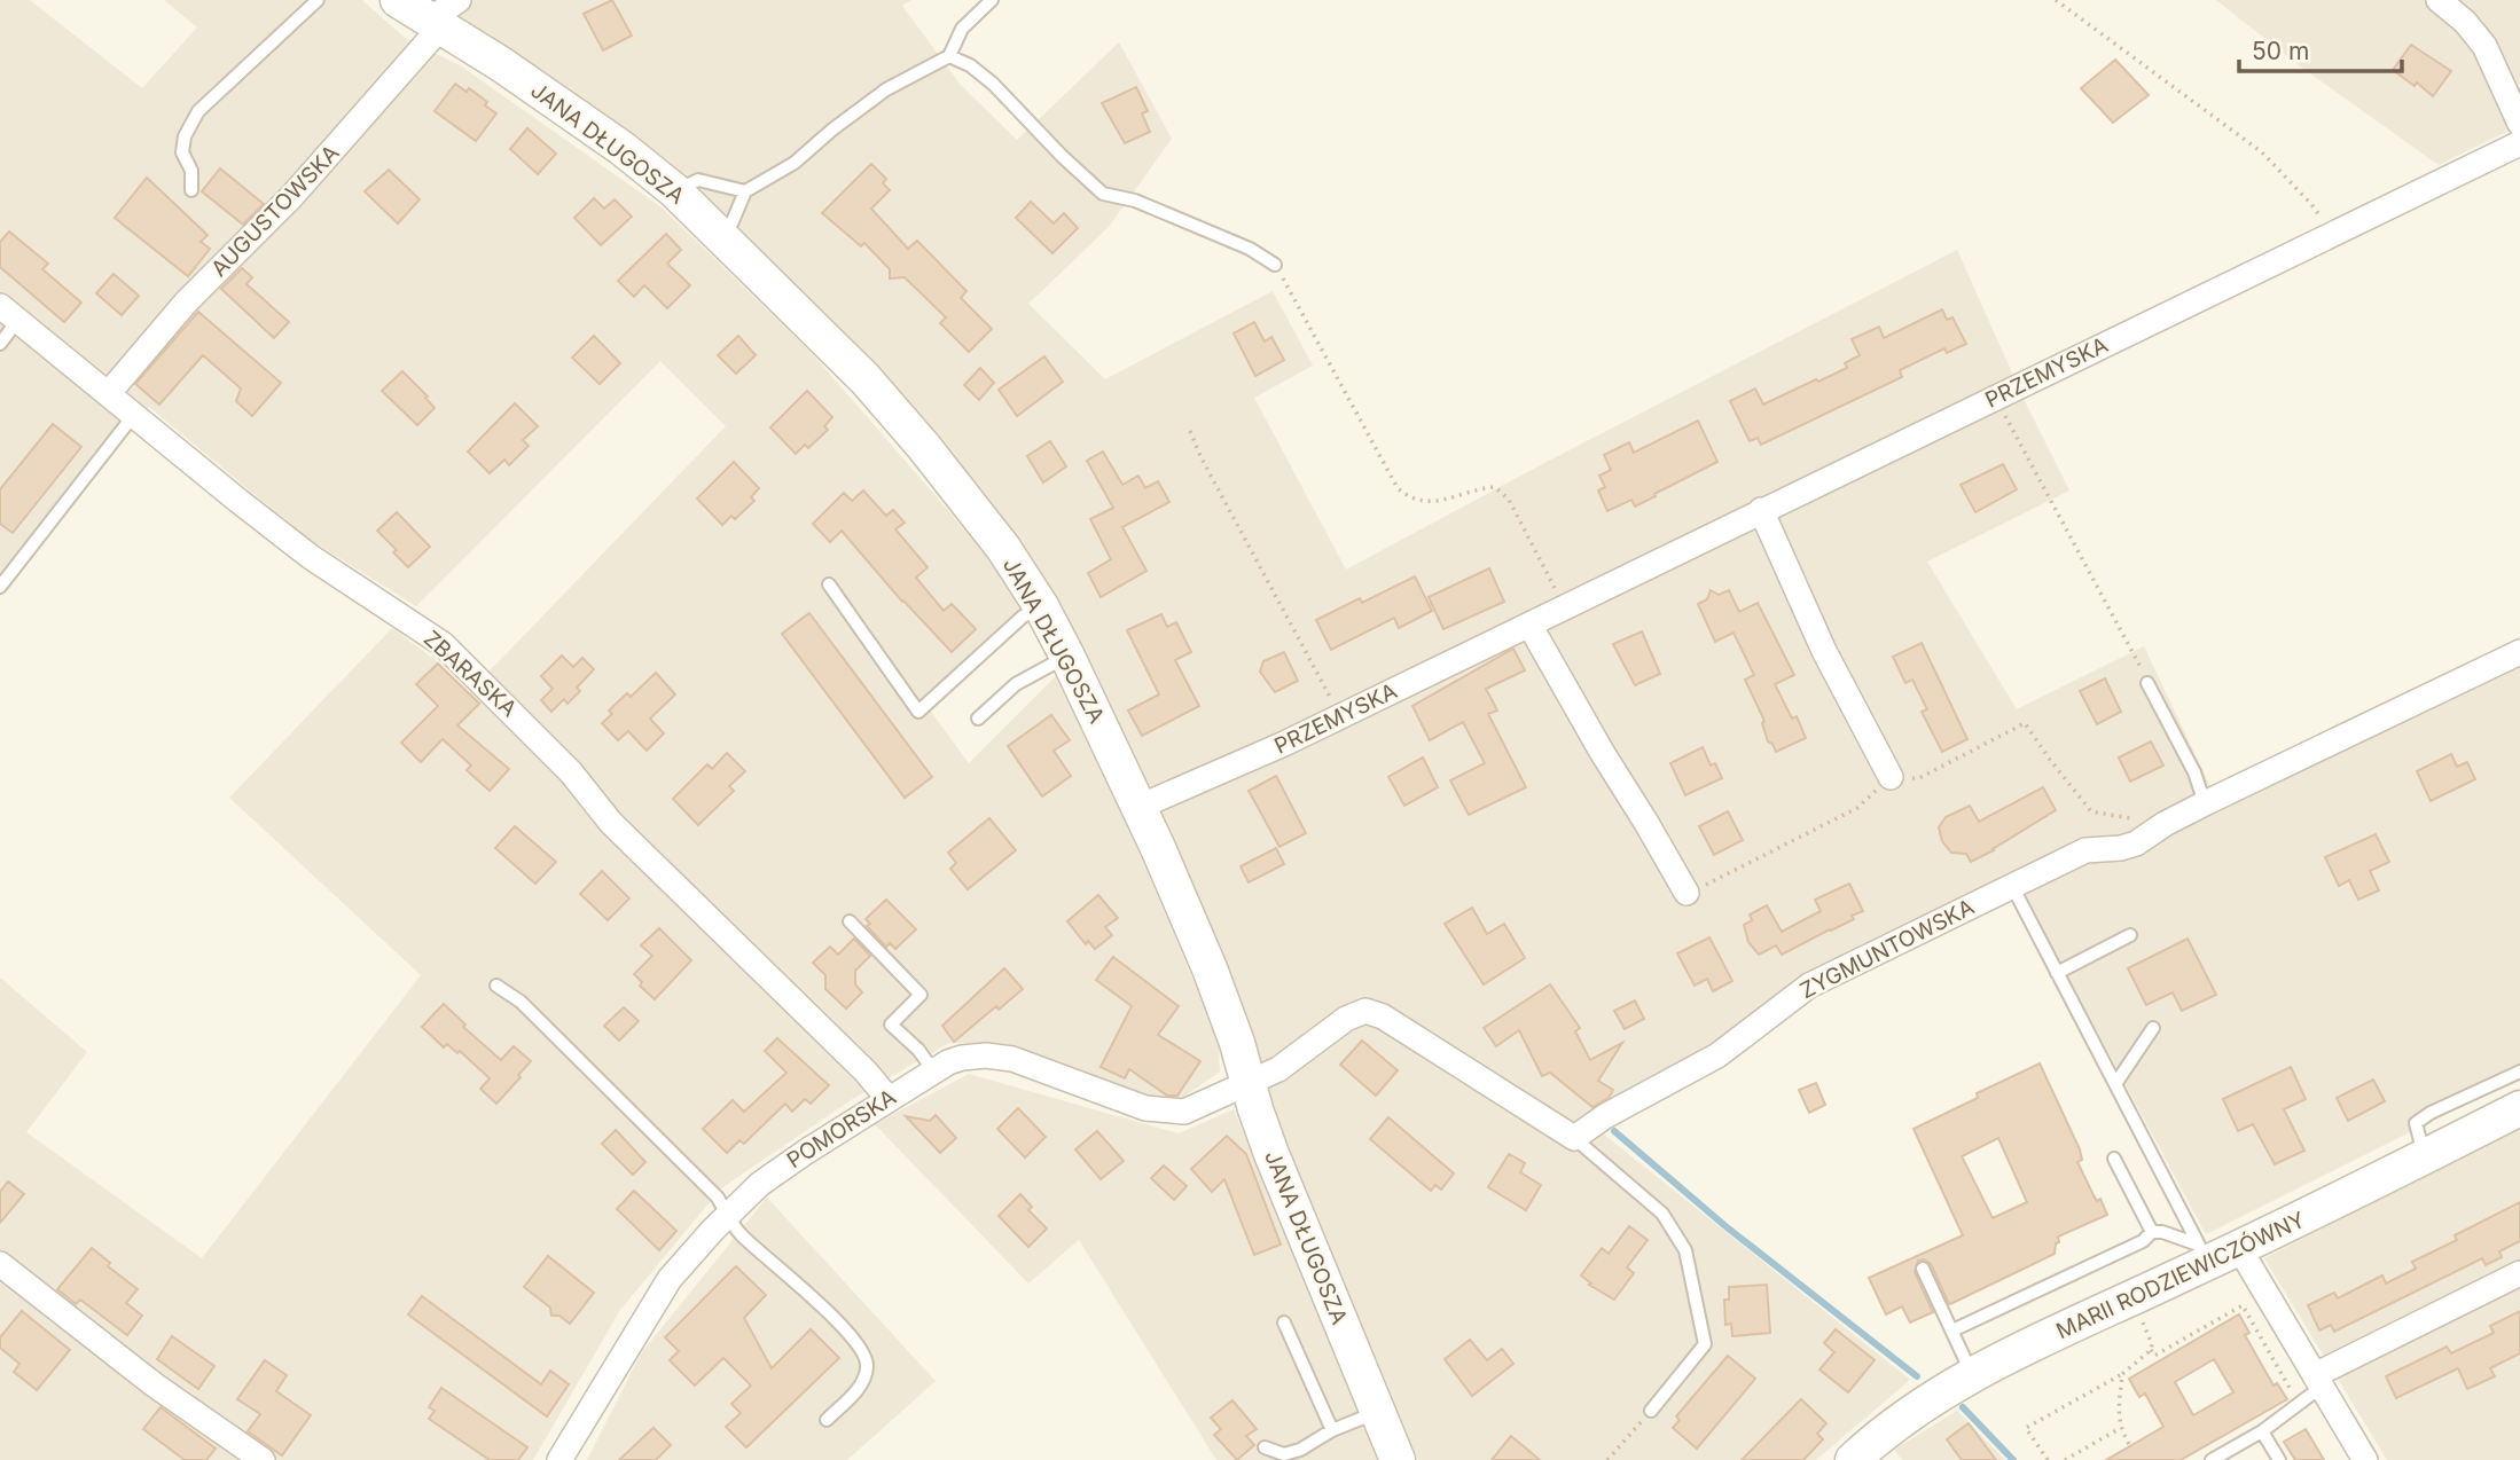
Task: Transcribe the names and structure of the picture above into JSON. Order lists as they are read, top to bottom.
{
  "streets": {
    "street": [
      "JANA DŁUGOSZA",
      "AUGUSTOWSKA",
      "PRZEMYSKA",
      "ZBARASKA",
      "ZYGMUNTOWSKA",
      "POMORSKA",
      "MARII RODZIEWICZÓWNY"
    ]
  },
  "crossings": [
    ["JANA DŁUGOSZA", "AUGUSTOWSKA"],
    ["JANA DŁUGOSZA", "PRZEMYSKA"],
    ["JANA DŁUGOSZA", "POMORSKA"],
    ["AUGUSTOWSKA", "ZBARASKA"],
    ["ZBARASKA", "POMORSKA"]
  ],
  "scale_bar": "50 m"
}
